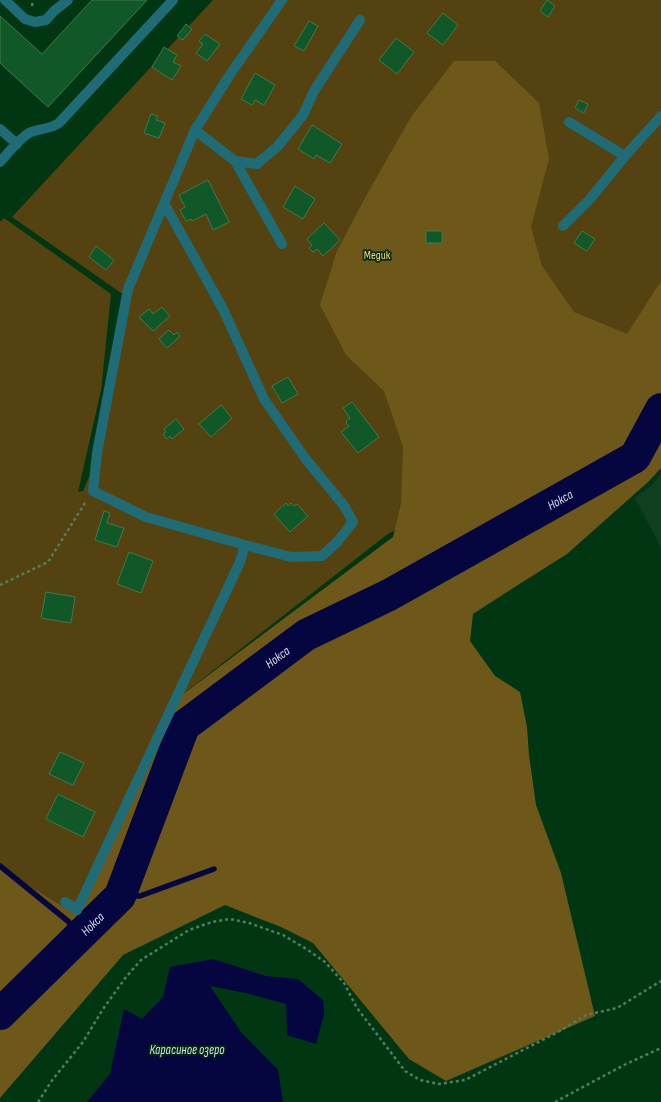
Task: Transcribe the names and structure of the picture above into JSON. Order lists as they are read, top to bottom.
{
  "water": ["Нокса", "Карасиное озеро"],
  "parks": ["Медик"]
}
